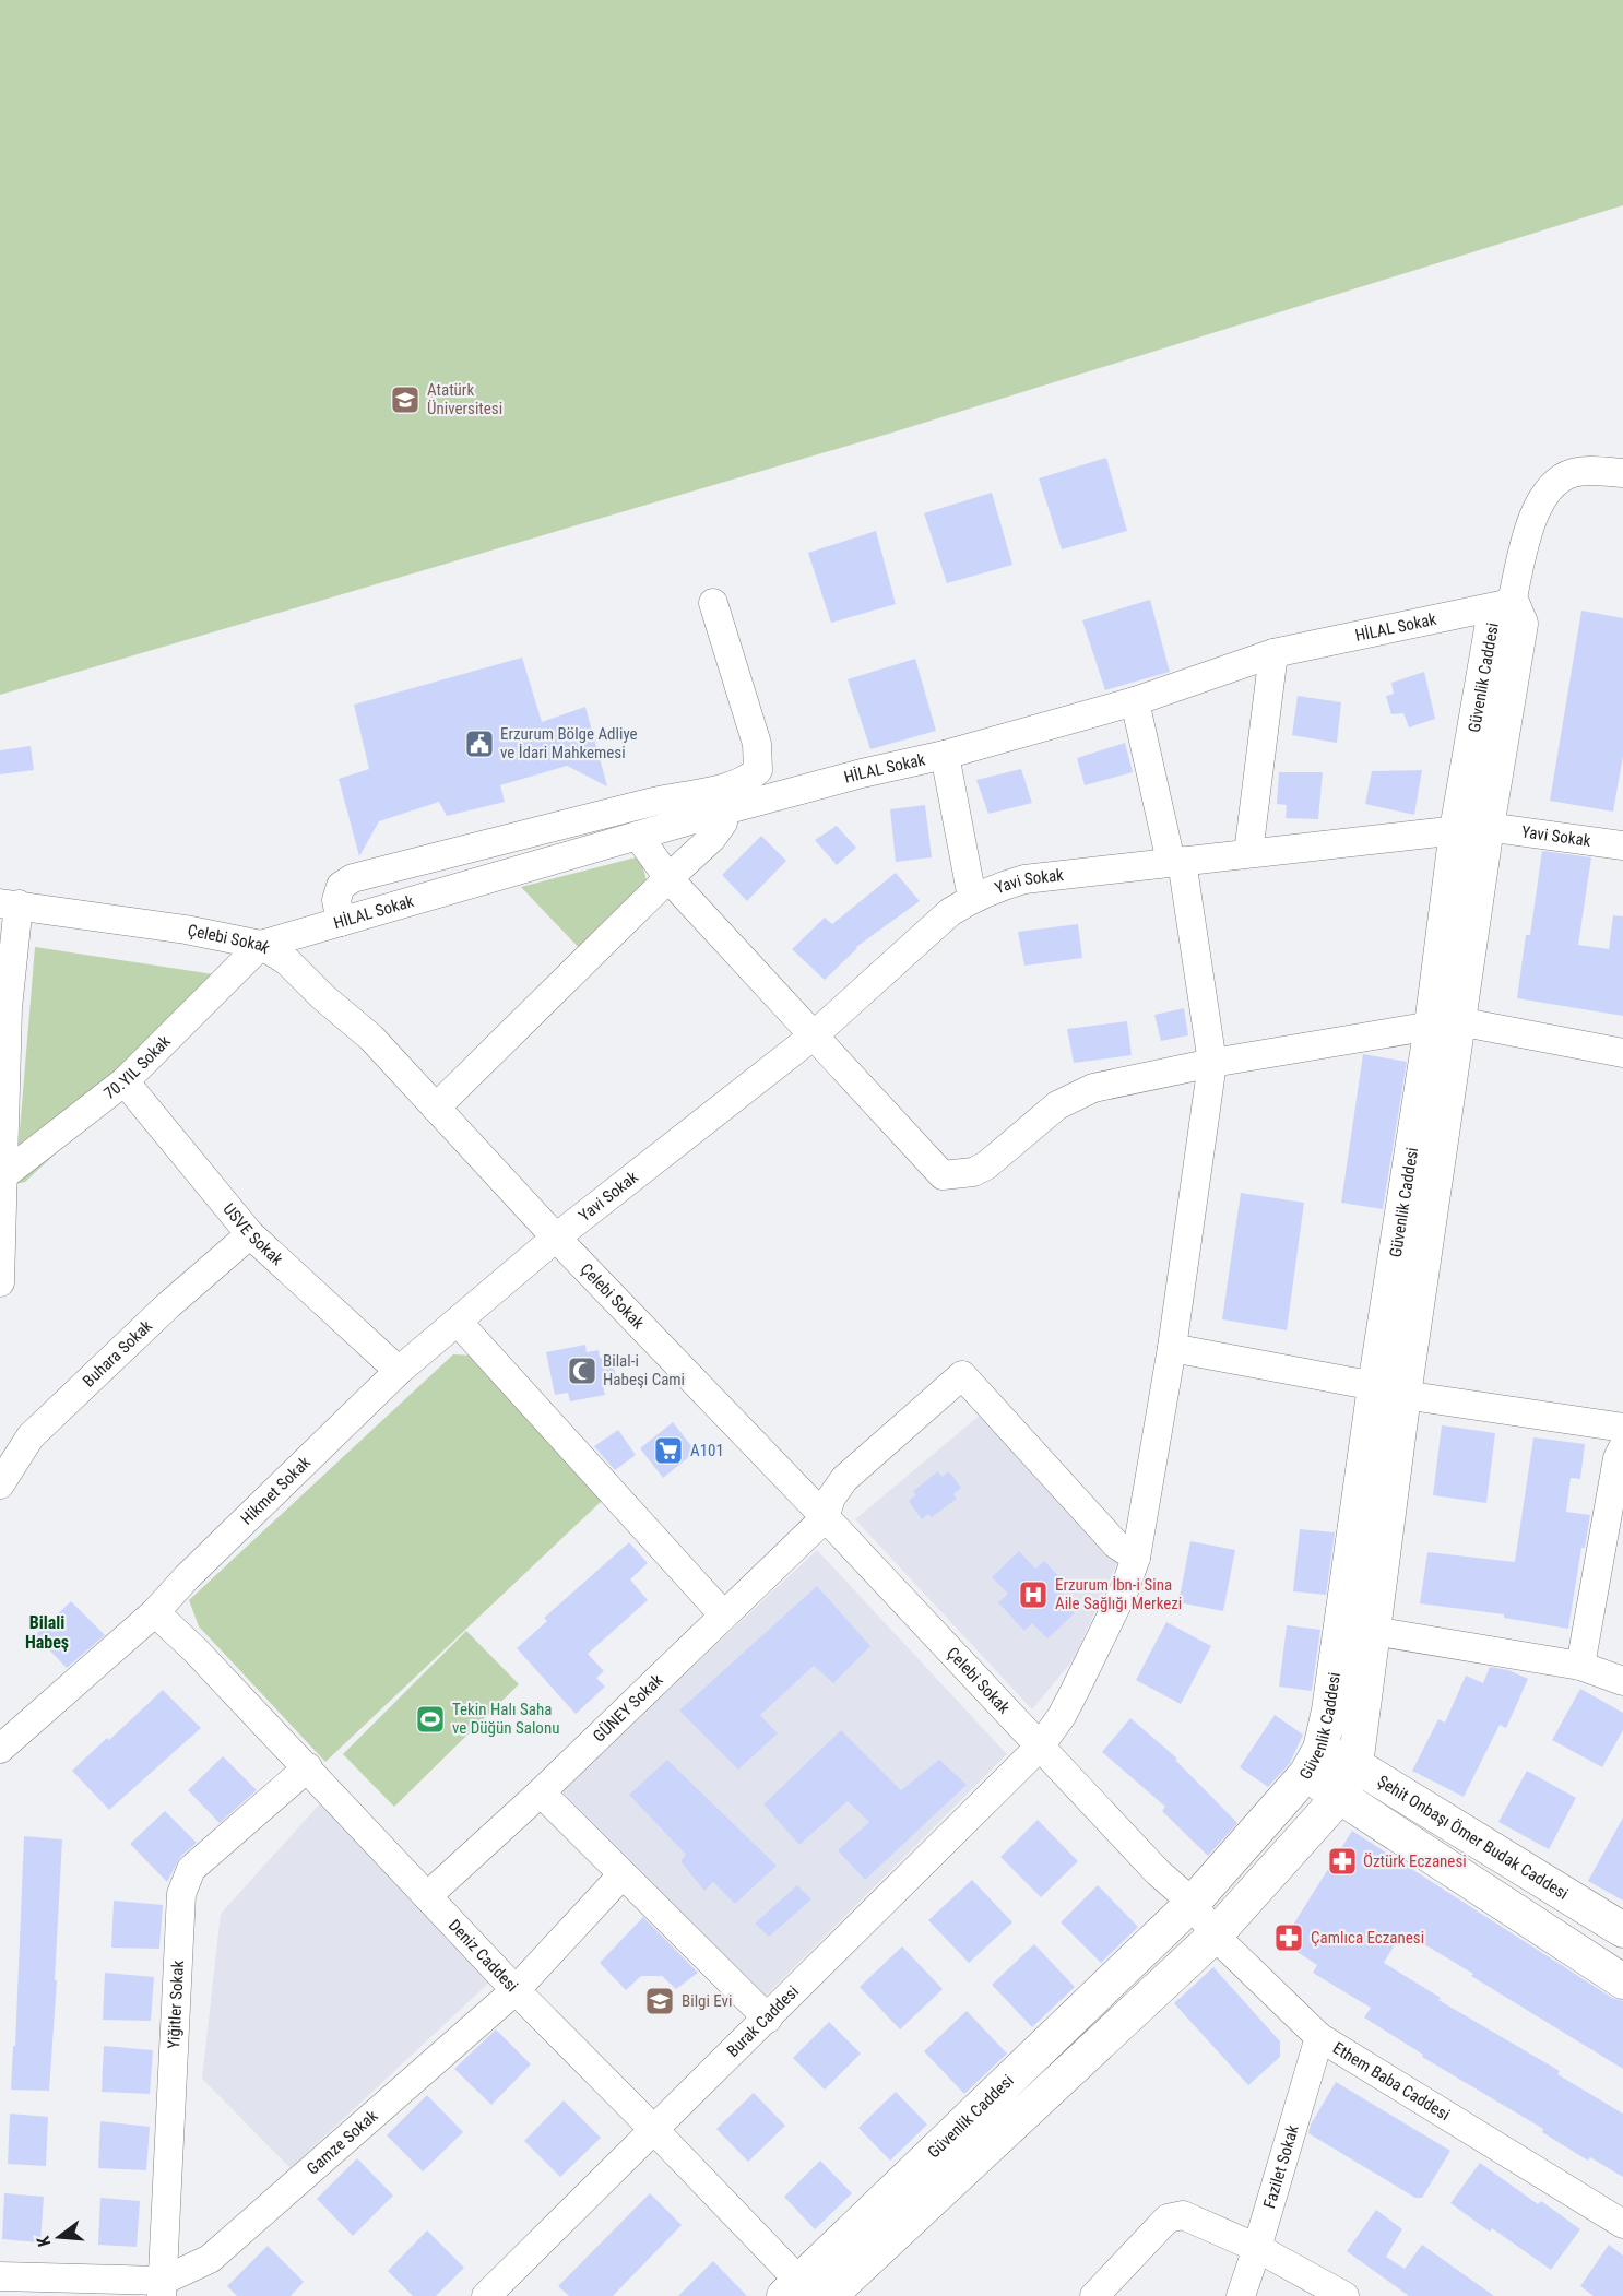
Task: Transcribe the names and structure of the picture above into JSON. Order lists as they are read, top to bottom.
{
  "streets": {
    "main road": ["Güvenlik Caddesi", "Şehit Onbaşı Ömer Budak Caddesi"],
    "street": [
      "HİLAL Sokak",
      "Yavi Sokak",
      "Çelebi Sokak",
      "70.YIL Sokak",
      "USVE Sokak",
      "Buhara Sokak",
      "Hikmet Sokak",
      "GÜNEY Sokak",
      "Deniz Caddesi",
      "Yiğitler Sokak",
      "Burak Caddesi",
      "Ethem Baba Caddesi",
      "Gamze Sokak",
      "Fazilet Sokak"
    ]
  },
  "crossings": [
    ["HİLAL Sokak", "Güvenlik Caddesi"],
    ["HİLAL Sokak", "Çelebi Sokak"],
    ["HİLAL Sokak", "70.YIL Sokak"],
    ["HİLAL Sokak", "Burak Caddesi"],
    ["Güvenlik Caddesi", "Yavi Sokak"],
    ["Güvenlik Caddesi", "Çelebi Sokak"],
    ["Güvenlik Caddesi", "Şehit Onbaşı Ömer Budak Caddesi"],
    ["Güvenlik Caddesi", "Deniz Caddesi"],
    ["Güvenlik Caddesi", "Ethem Baba Caddesi"],
    ["Yavi Sokak", "Çelebi Sokak"],
    ["Yavi Sokak", "Hikmet Sokak"],
    ["Yavi Sokak", "Burak Caddesi"],
    ["Çelebi Sokak", "70.YIL Sokak"],
    ["Çelebi Sokak", "Hikmet Sokak"],
    ["Çelebi Sokak", "GÜNEY Sokak"],
    ["Çelebi Sokak", "Burak Caddesi"],
    ["Çelebi Sokak", "Ethem Baba Caddesi"],
    ["70.YIL Sokak", "USVE Sokak"],
    ["USVE Sokak", "Buhara Sokak"],
    ["USVE Sokak", "Hikmet Sokak"],
    ["Hikmet Sokak", "Deniz Caddesi"],
    ["GÜNEY Sokak", "Deniz Caddesi"],
    ["Deniz Caddesi", "Yiğitler Sokak"],
    ["Deniz Caddesi", "Burak Caddesi"],
    ["Deniz Caddesi", "Gamze Sokak"],
    ["Yiğitler Sokak", "Gamze Sokak"],
    ["Ethem Baba Caddesi", "Fazilet Sokak"]
  ],
  "districts": ["Bilali Habeş"],
  "places": {
    "school or university": ["Atatürk Üniversitesi", "Bilgi Evi"],
    "public building": ["Erzurum Bölge Adliye ve İdari Mahkemesi"],
    "mosque": ["Bilal-i Habeşi Cami"],
    "supermarket": ["A101"],
    "hospital": ["Erzurum İbn-i Sina Aile Sağlığı Merkezi"],
    "sports": ["Tekin Halı Saha ve Düğün Salonu"],
    "pharmacy": ["Öztürk Eczanesi", "Çamlıca Eczanesi"]
  },
  "north": "left"
}
